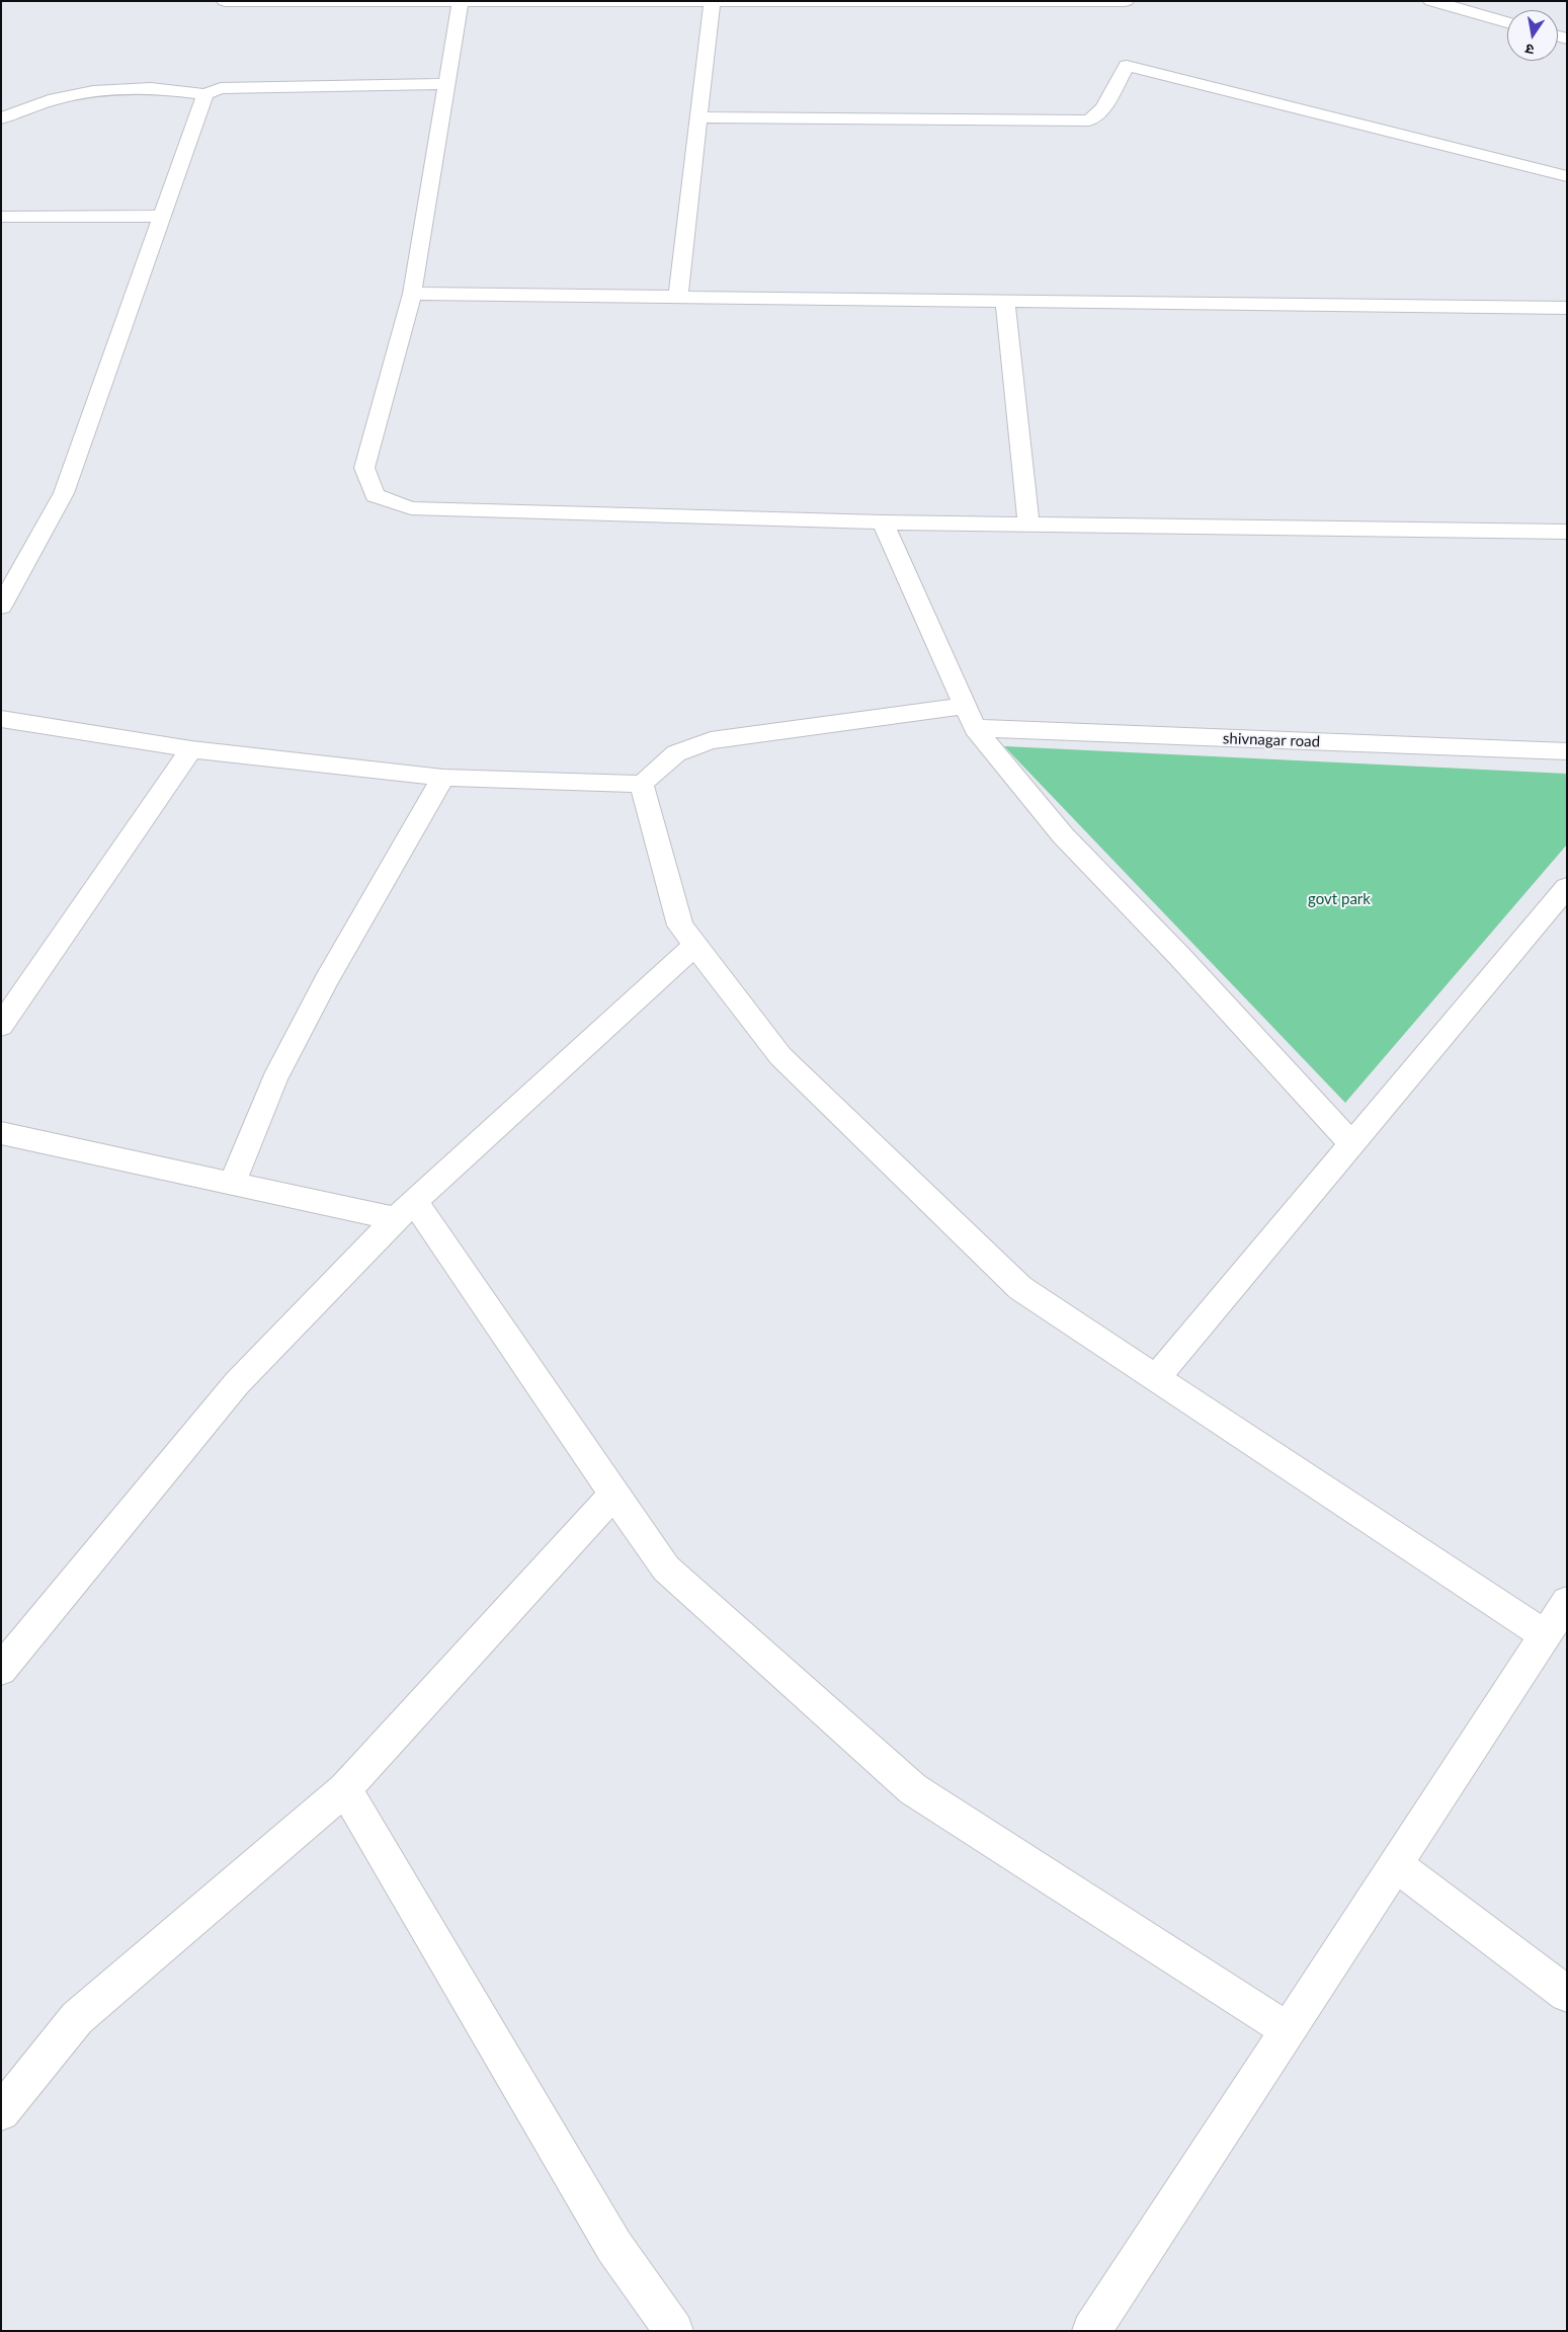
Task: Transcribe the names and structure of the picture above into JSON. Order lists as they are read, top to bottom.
{
  "streets": {
    "street": ["shivnagar road"]
  },
  "parks": ["govt park"],
  "north": "bottom"
}
